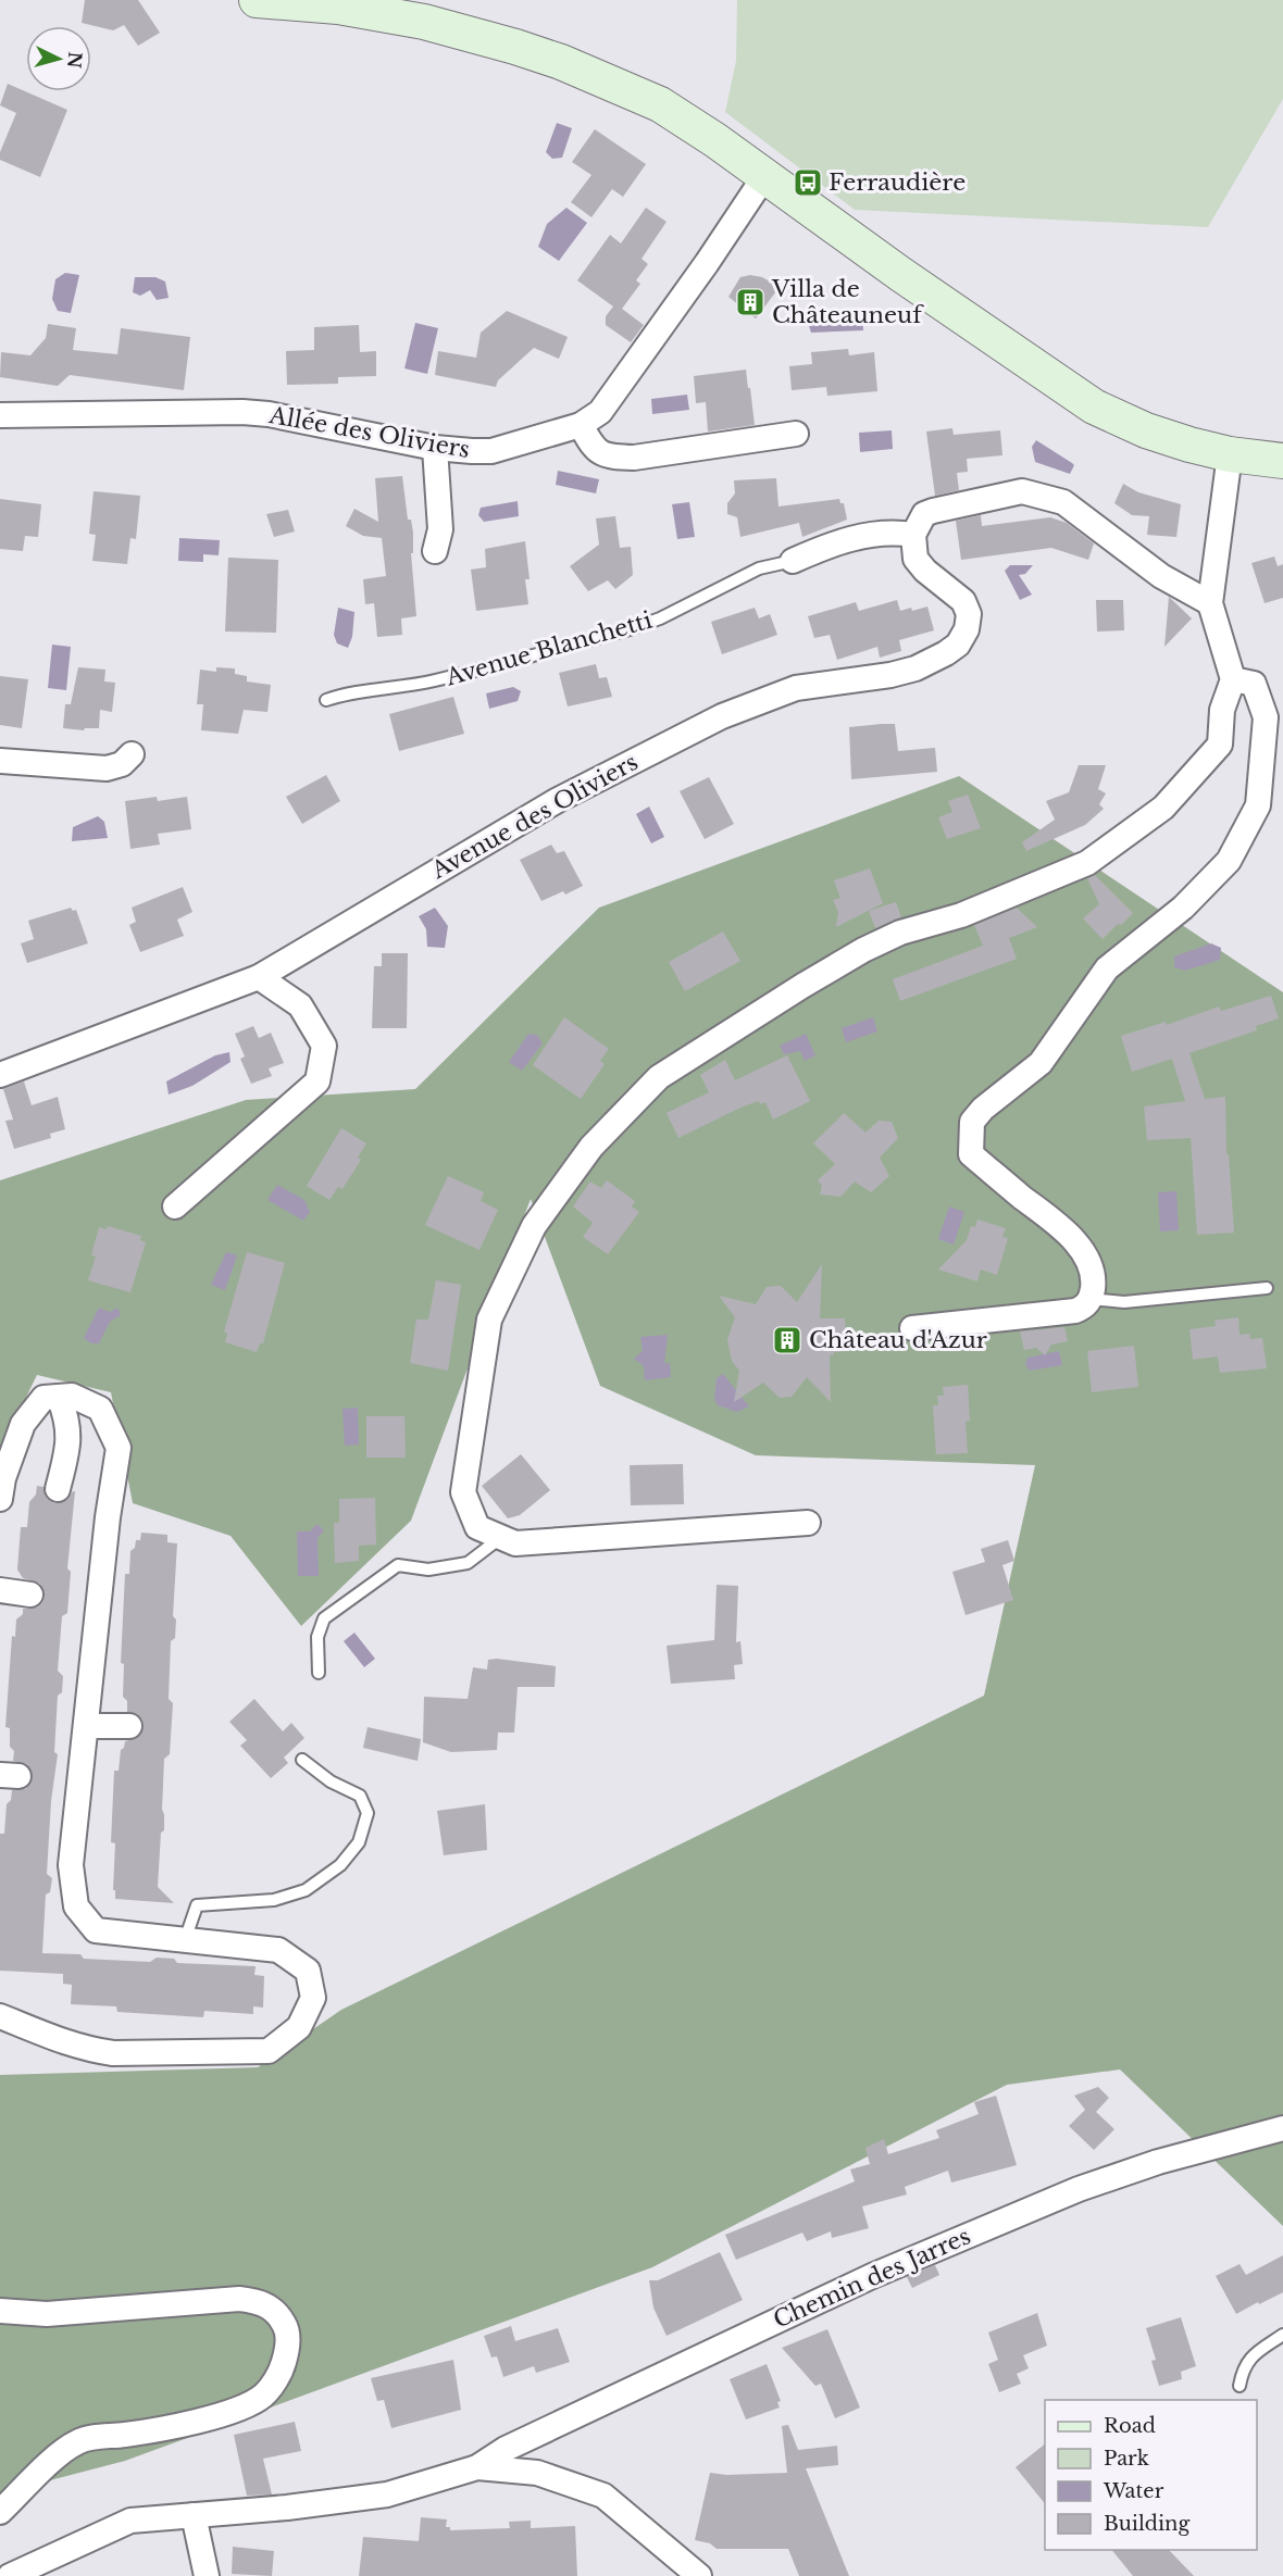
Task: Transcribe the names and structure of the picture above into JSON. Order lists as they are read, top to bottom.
{
  "streets": {
    "street": [
      "Allée des Oliviers",
      "Avenue Blanchetti",
      "Avenue des Oliviers",
      "Chemin des Jarres"
    ]
  },
  "crossings": [
    ["Avenue Blanchetti", "Avenue des Oliviers"]
  ],
  "places": {
    "bus stop": ["Ferraudière"],
    "building": ["Villa de Châteauneuf", "Château d'Azur"]
  },
  "legend": [
    "Road",
    "Park",
    "Water",
    "Building"
  ],
  "north": "right"
}
